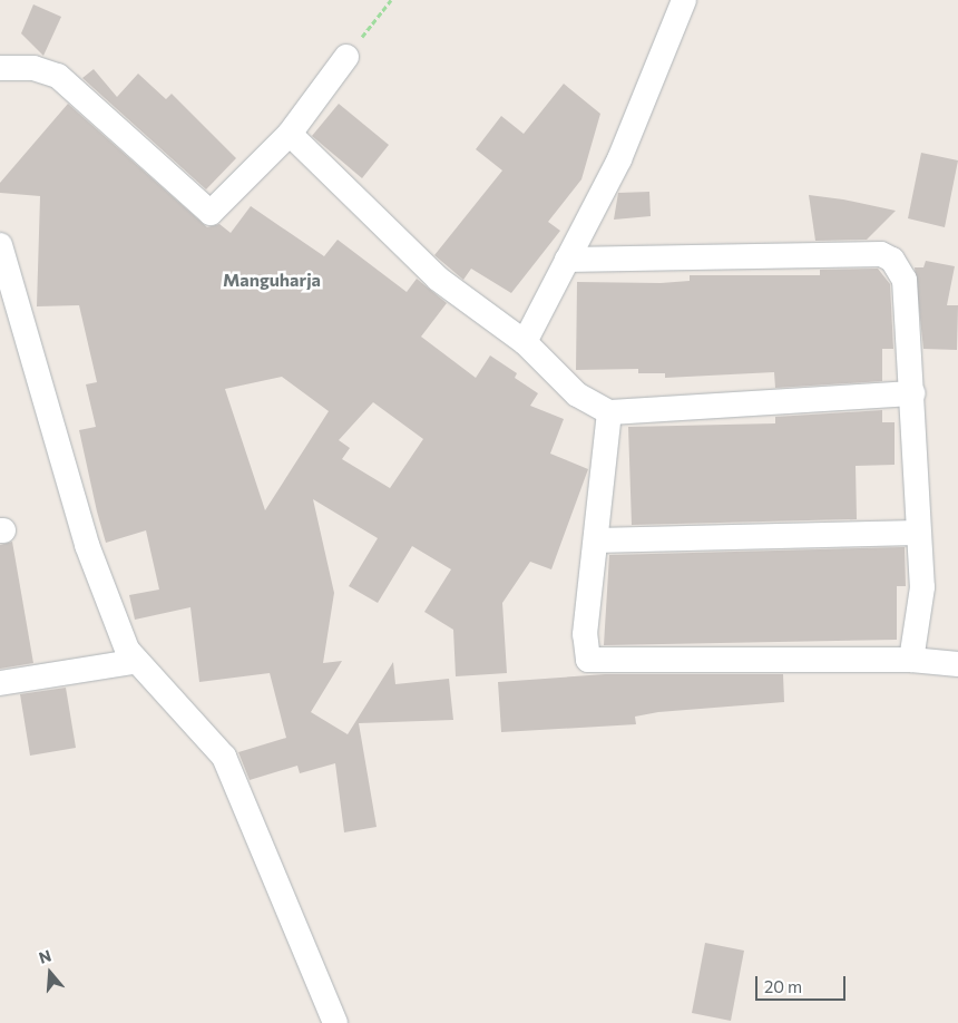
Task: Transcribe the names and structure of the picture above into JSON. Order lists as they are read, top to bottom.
{
  "districts": ["Manguharja"],
  "scale_bar": "20 m",
  "north": "top"
}
